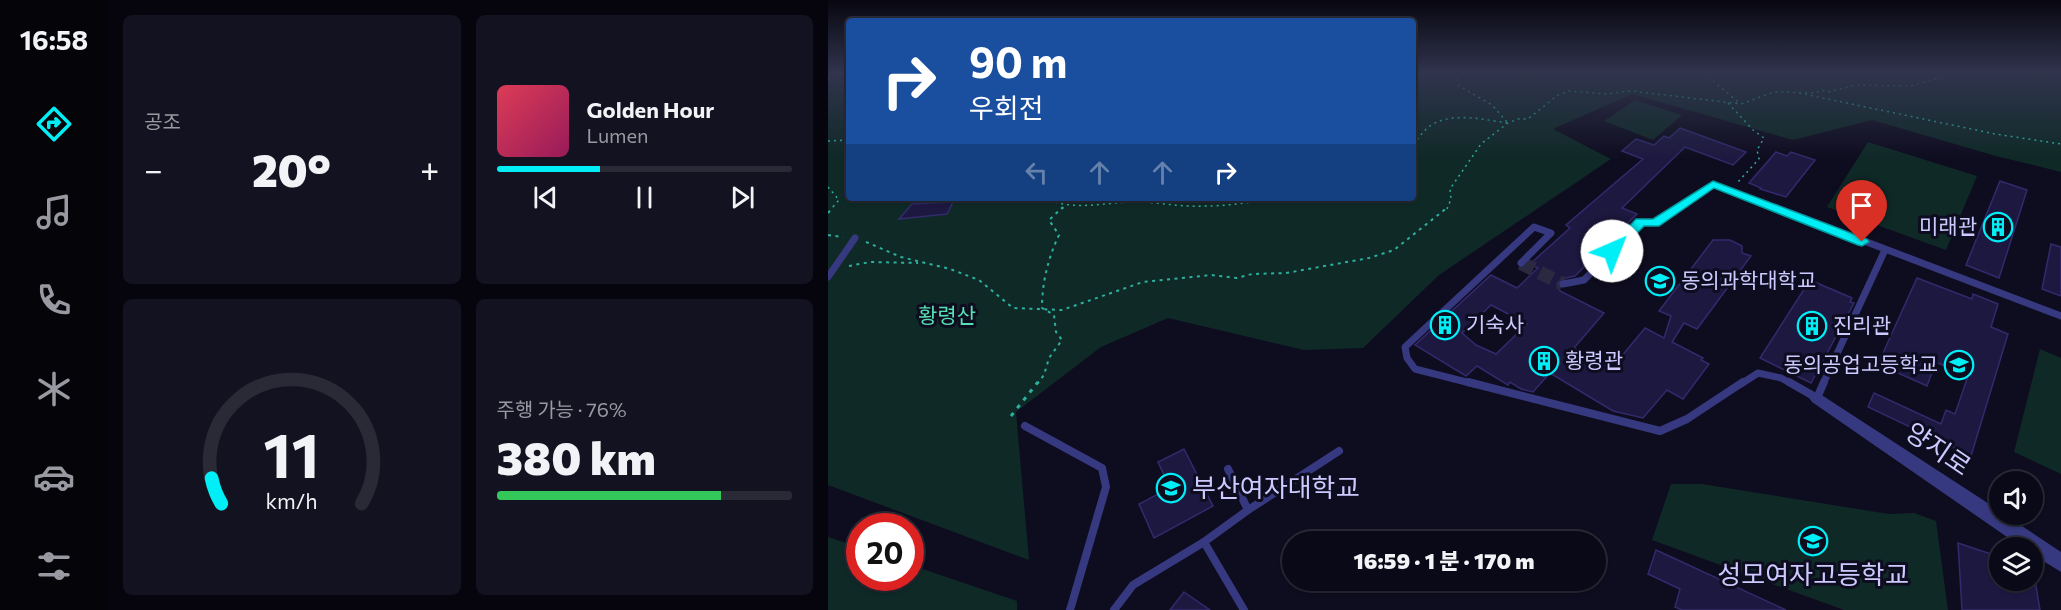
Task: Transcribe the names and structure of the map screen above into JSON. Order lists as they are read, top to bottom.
{
  "streets": {
    "street": ["양지로"]
  },
  "parks": ["황령산"],
  "places": {
    "building": [
      "미래관",
      "기숙사",
      "진리관",
      "황령관"
    ],
    "school or university": [
      "동의과학대학교",
      "동의공업고등학교",
      "부산여자대학교",
      "성모여자고등학교"
    ]
  },
  "page": {
    "tabs": "16:58",
    "tile": [
      "공조",
      ["주행 가능 · 76%", "380 km"]
    ],
    "turn": ["90 m", "우회전"],
    "song": ["Golden Hour", "Lumen"],
    "heat": ["−", "20°", "+"],
    "limit": "20",
    "trip": "16:59 · 1 분 · 170 m",
    "gauge": ["11", "km/h"]
  }
}
